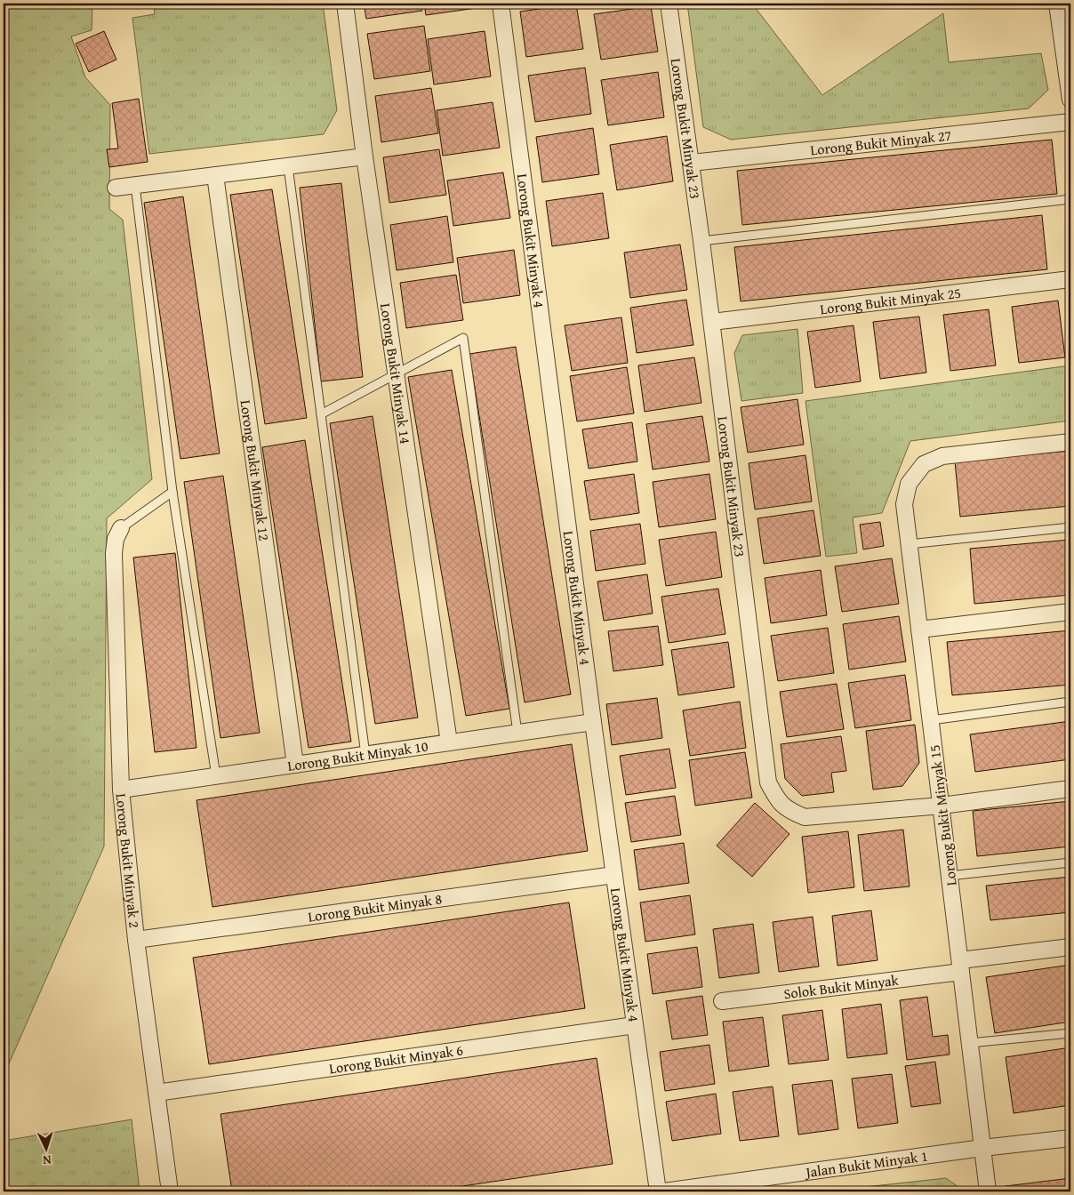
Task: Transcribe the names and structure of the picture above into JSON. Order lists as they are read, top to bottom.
{
  "streets": {
    "street": [
      "Lorong Bukit Minyak 23",
      "Lorong Bukit Minyak 27",
      "Lorong Bukit Minyak 4",
      "Lorong Bukit Minyak 25",
      "Lorong Bukit Minyak 14",
      "Lorong Bukit Minyak 12",
      "Lorong Bukit Minyak 10",
      "Lorong Bukit Minyak 15",
      "Lorong Bukit Minyak 2",
      "Lorong Bukit Minyak 8",
      "Solok Bukit Minyak",
      "Lorong Bukit Minyak 6",
      "Jalan Bukit Minyak 1"
    ]
  },
  "crossings": [
    ["Lorong Bukit Minyak 23", "Lorong Bukit Minyak 27"],
    ["Lorong Bukit Minyak 23", "Lorong Bukit Minyak 25"],
    ["Lorong Bukit Minyak 23", "Lorong Bukit Minyak 15"],
    ["Lorong Bukit Minyak 4", "Lorong Bukit Minyak 10"],
    ["Lorong Bukit Minyak 4", "Lorong Bukit Minyak 8"],
    ["Lorong Bukit Minyak 4", "Lorong Bukit Minyak 6"],
    ["Lorong Bukit Minyak 14", "Lorong Bukit Minyak 10"],
    ["Lorong Bukit Minyak 12", "Lorong Bukit Minyak 10"],
    ["Lorong Bukit Minyak 10", "Lorong Bukit Minyak 2"],
    ["Lorong Bukit Minyak 15", "Solok Bukit Minyak"],
    ["Lorong Bukit Minyak 15", "Jalan Bukit Minyak 1"],
    ["Lorong Bukit Minyak 2", "Lorong Bukit Minyak 8"],
    ["Lorong Bukit Minyak 2", "Lorong Bukit Minyak 6"]
  ],
  "north": "bottom"
}
